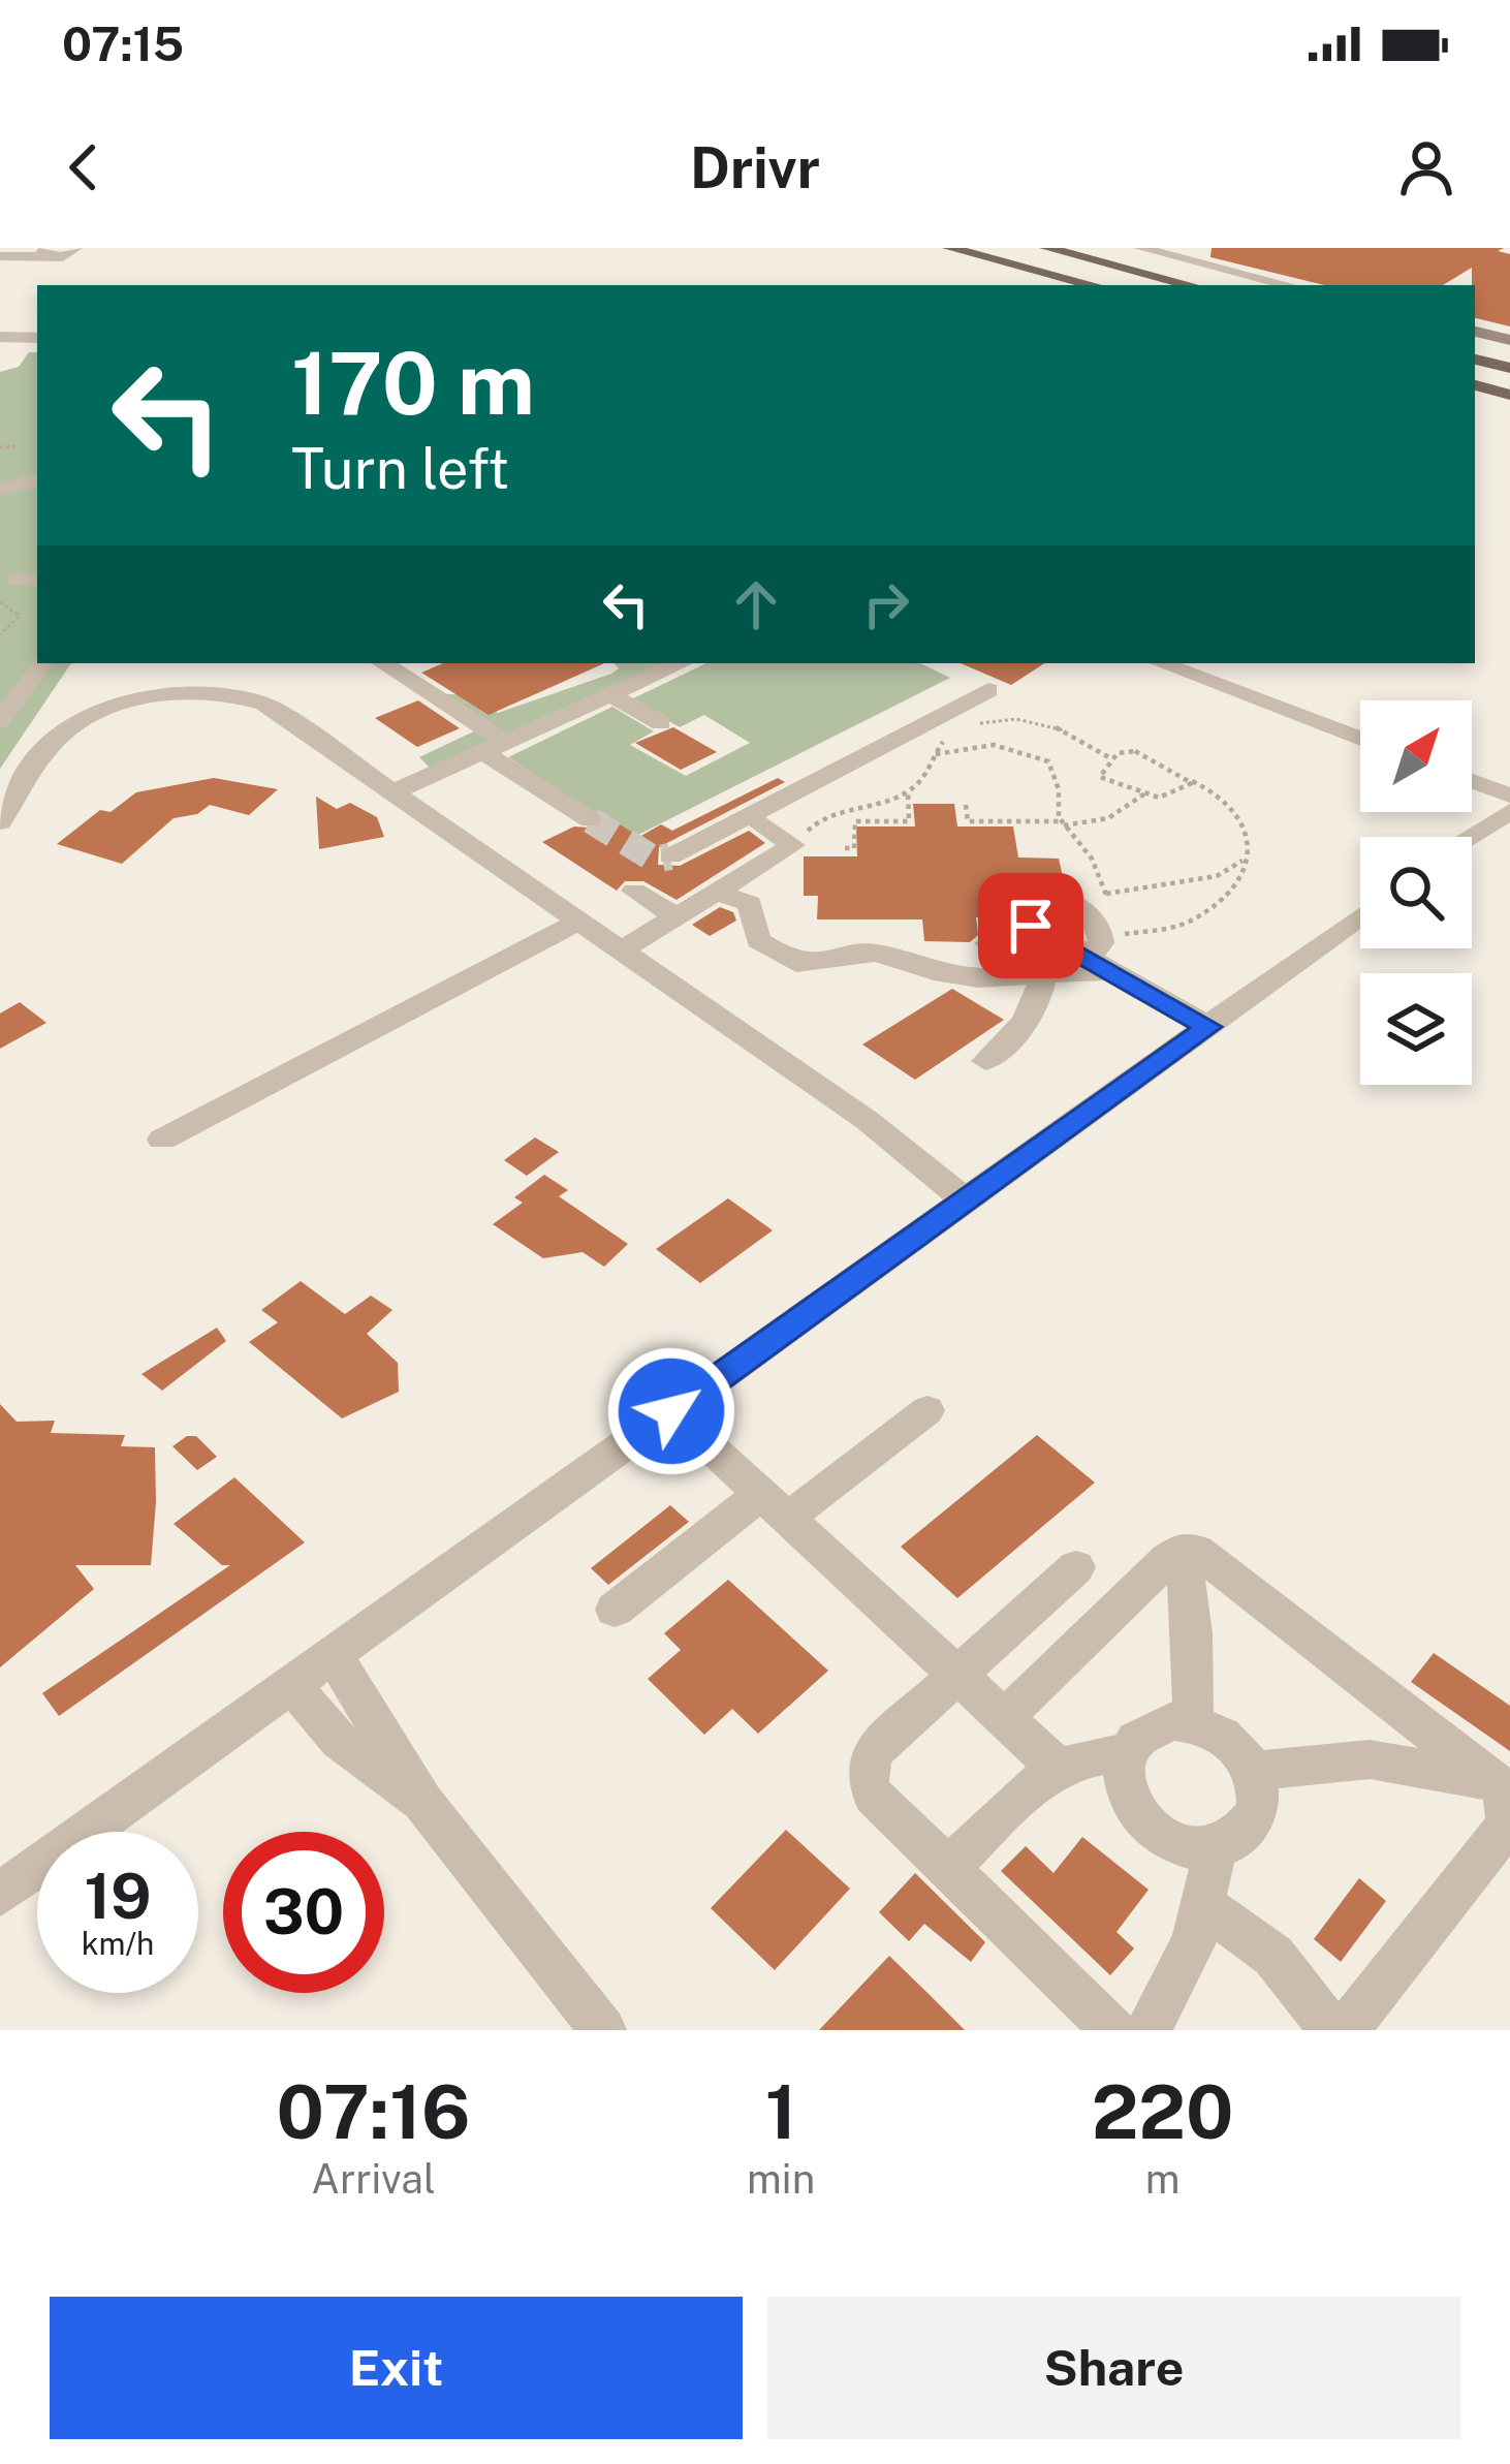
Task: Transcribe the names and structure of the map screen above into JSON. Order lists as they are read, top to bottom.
{
  "north": "top right",
  "page": {
    "status": "07:15",
    "header": "Drivr",
    "turn": ["170 m", "Turn left"],
    "speed": "19 km/h",
    "limit": "30",
    "eta": [
      "07:16",
      "Arrival",
      "1",
      "min",
      "220",
      "m"
    ],
    "buttons": ["Exit", "Share"]
  }
}
